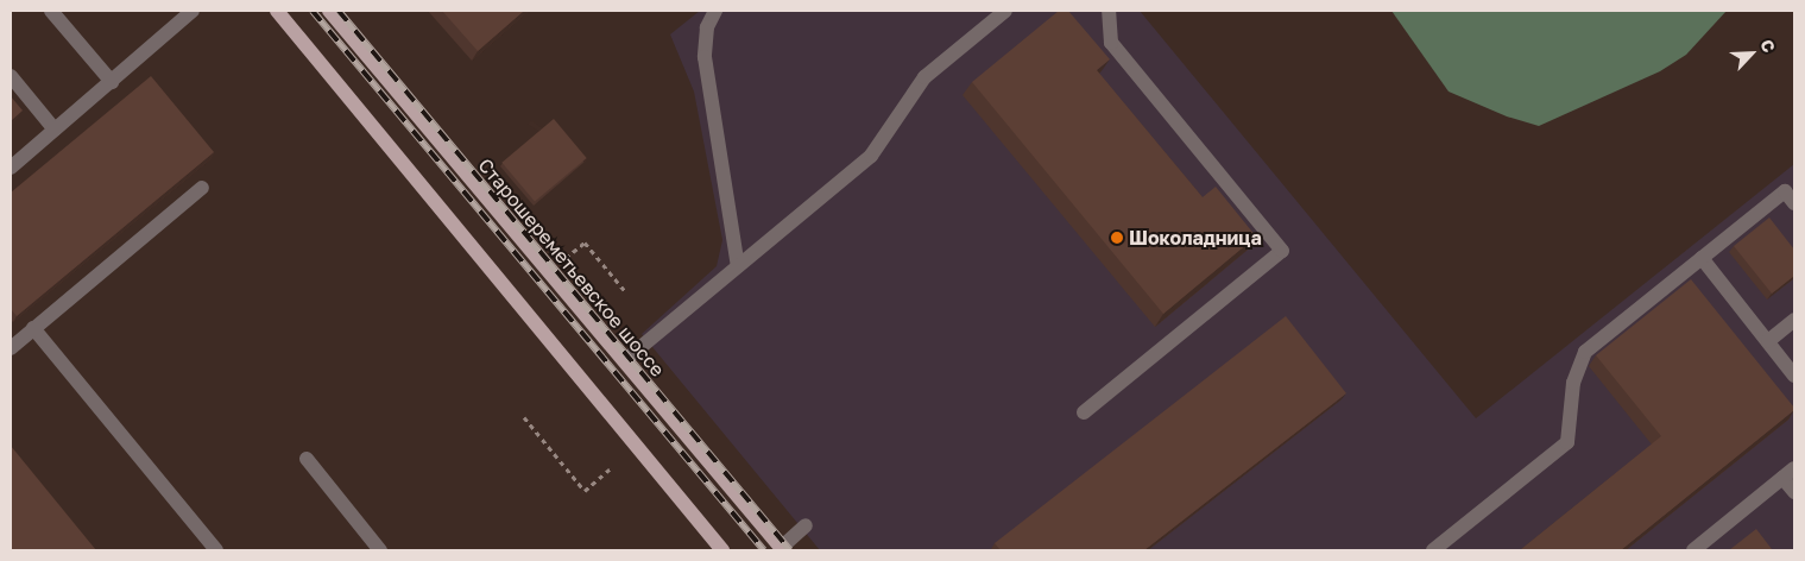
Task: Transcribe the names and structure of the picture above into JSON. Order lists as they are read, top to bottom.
{
  "streets": {
    "main road": ["Старошереметьевское шоссе"]
  },
  "places": ["Шоколадница"],
  "north": "top right"
}
